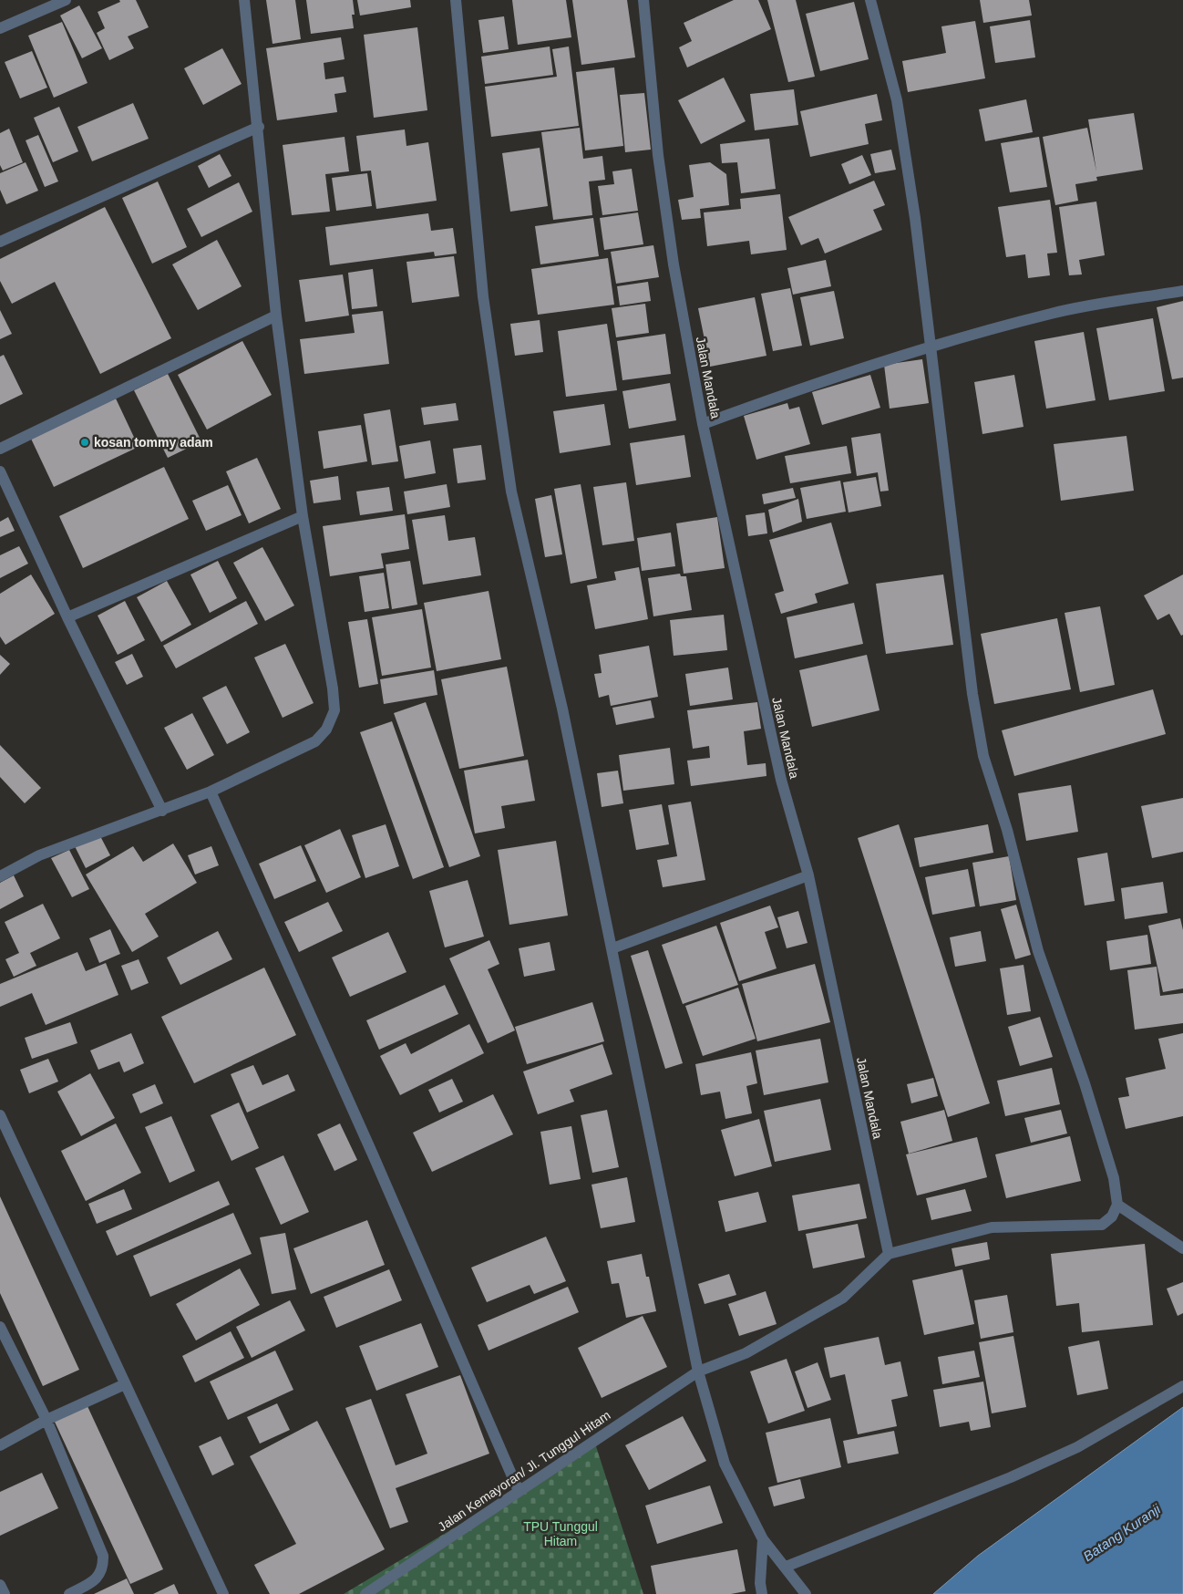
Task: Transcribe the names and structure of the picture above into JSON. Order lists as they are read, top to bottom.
{
  "streets": {
    "street": ["Jalan Mandala", "Jalan Kemayoran/ Jl. Tunggul Hitam"]
  },
  "water": ["Batang Kuranji"],
  "parks": ["TPU Tunggul Hitam"],
  "places": ["kosan tommy adam"]
}
